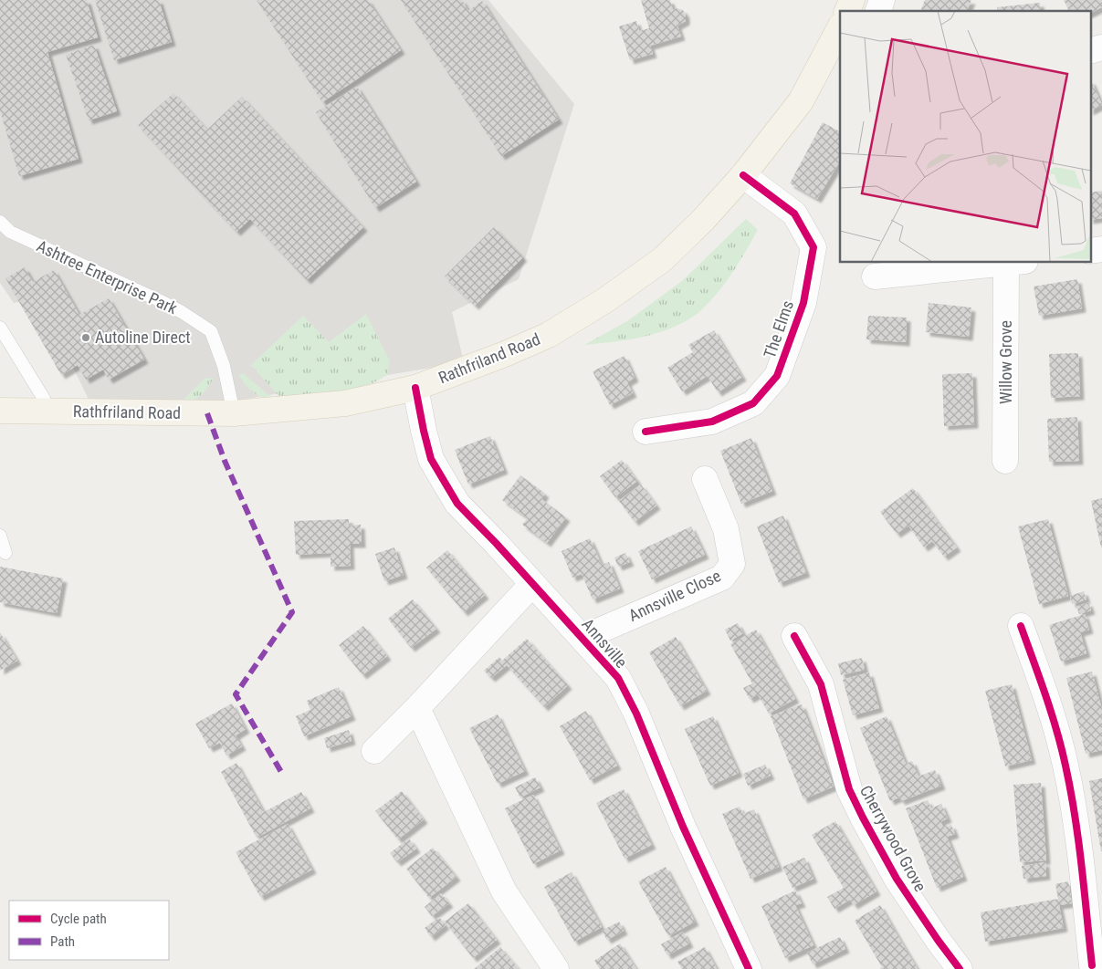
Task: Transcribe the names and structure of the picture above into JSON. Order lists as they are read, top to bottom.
{
  "streets": {
    "main road": ["Rathfriland Road"],
    "street": [
      "The Elms",
      "Willow Grove",
      "Annsville Close",
      "Annsville",
      "Cherrywood Grove"
    ],
    "lane": ["Ashtree Enterprise Park"]
  },
  "crossings": [
    ["Ashtree Enterprise Park", "Rathfriland Road"],
    ["The Elms", "Rathfriland Road"],
    ["Rathfriland Road", "Annsville"],
    ["Annsville Close", "Annsville"]
  ],
  "places": ["Autoline Direct"],
  "legend": ["Cycle path", "Path"]
}
